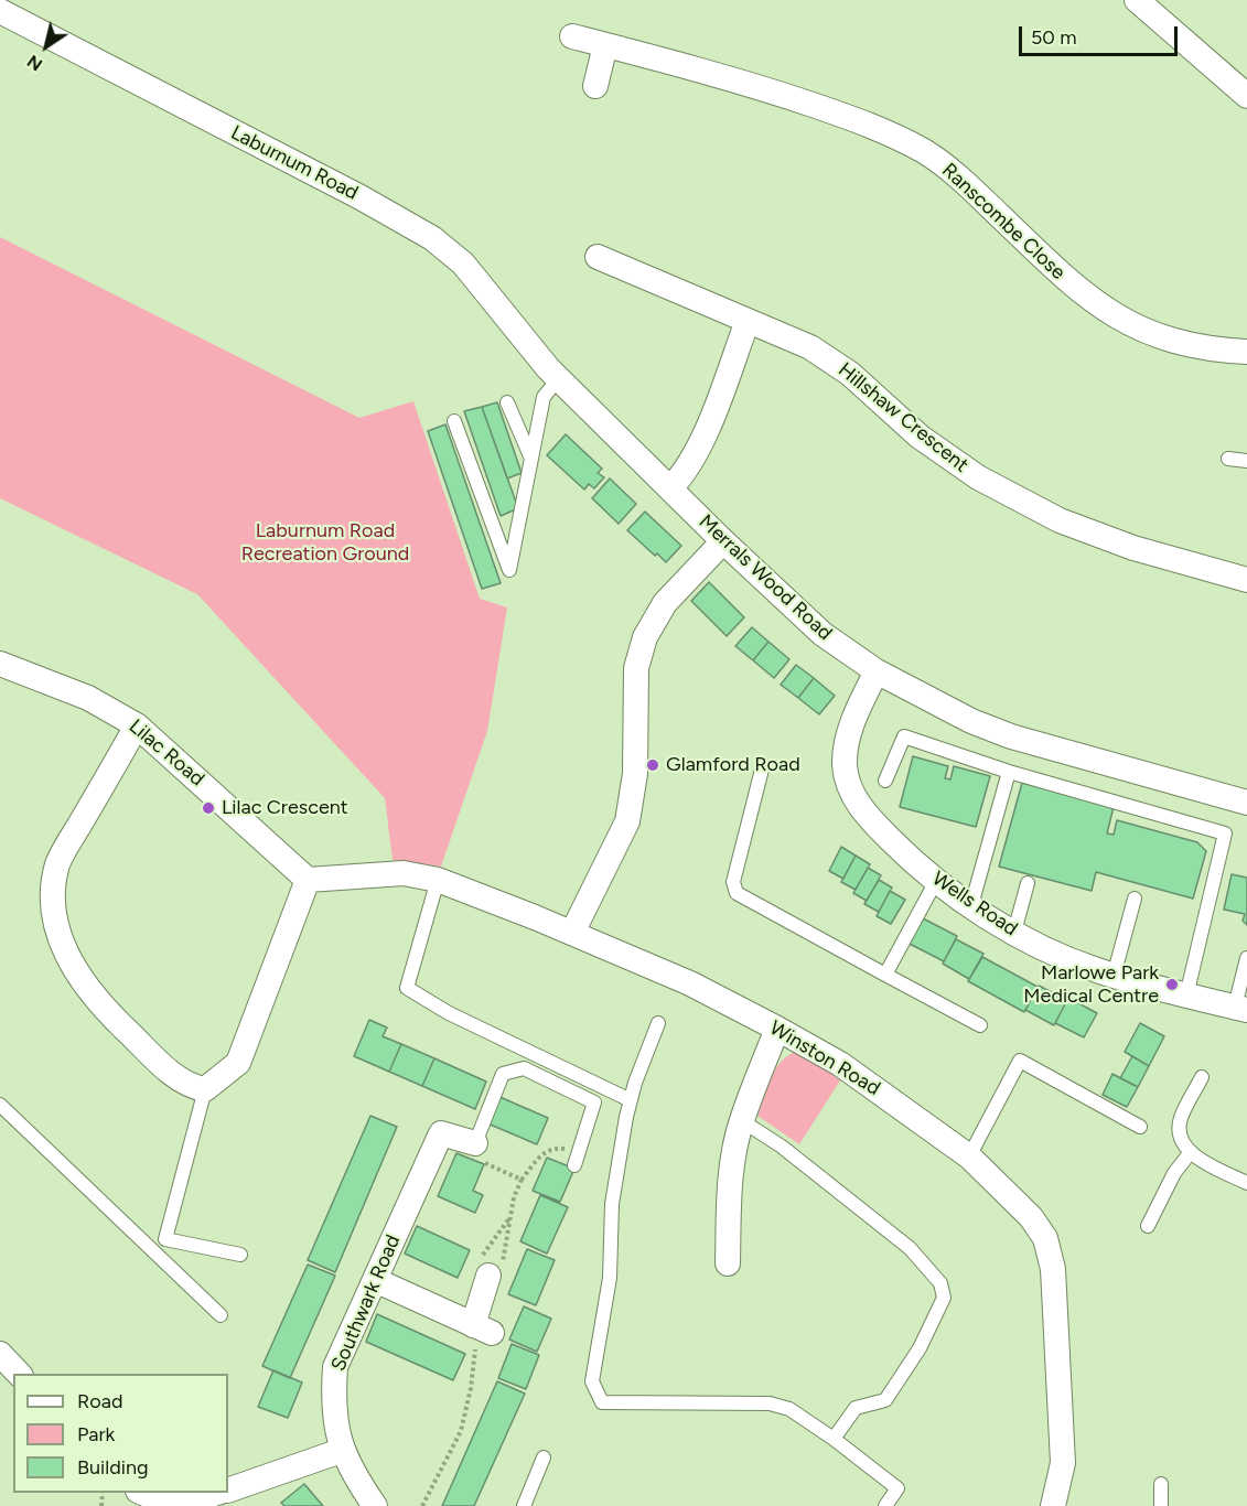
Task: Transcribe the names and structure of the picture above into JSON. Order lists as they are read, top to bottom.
{
  "streets": {
    "street": [
      "Laburnum Road",
      "Ranscombe Close",
      "Hillshaw Crescent",
      "Merrals Wood Road",
      "Lilac Road",
      "Wells Road",
      "Winston Road",
      "Southwark Road"
    ]
  },
  "crossings": [
    ["Laburnum Road", "Merrals Wood Road"],
    ["Merrals Wood Road", "Wells Road"],
    ["Lilac Road", "Winston Road"]
  ],
  "parks": ["Laburnum Road Recreation Ground"],
  "places": ["Glamford Road", "Lilac Crescent", "Marlowe Park Medical Centre"],
  "legend": ["Road", "Park", "Building"],
  "scale_bar": "50 m",
  "north": "bottom left"
}
